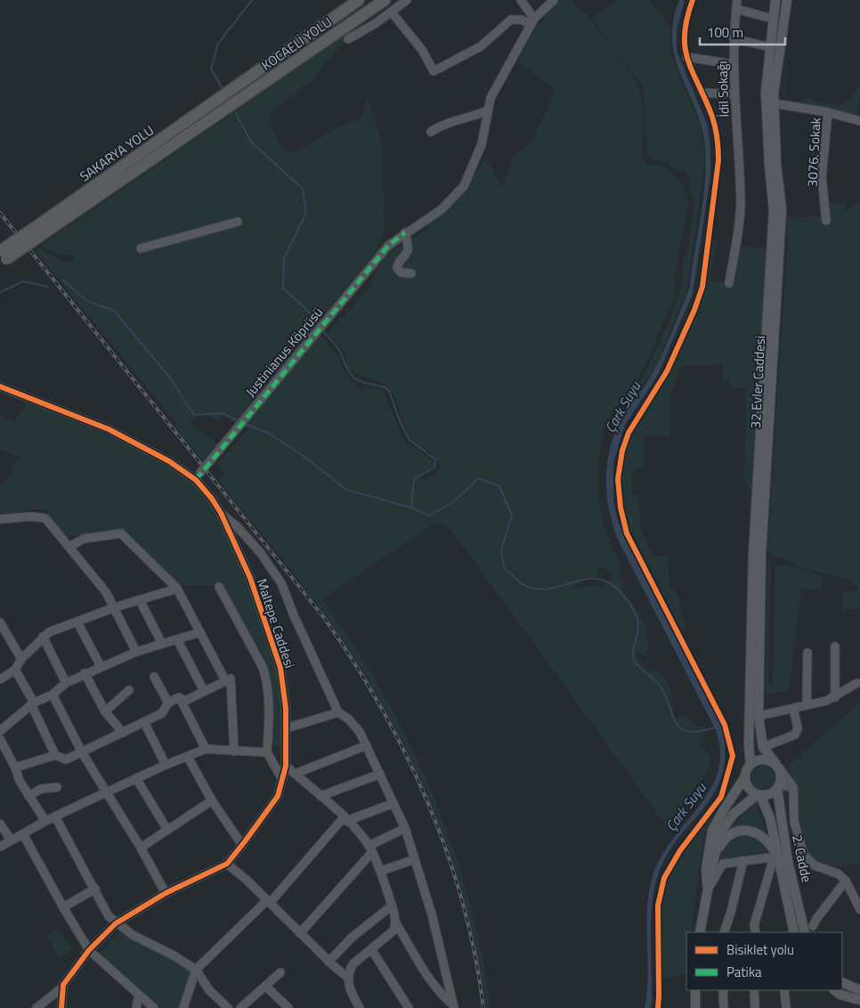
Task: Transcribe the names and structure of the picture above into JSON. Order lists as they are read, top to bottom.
{
  "streets": {
    "highway": ["KOCAELİ YOLU", "SAKARYA YOLU"],
    "main road": ["32 Evler Caddesi", "2. Cadde"],
    "street": [
      "İdil Sokağı",
      "3076. Sokak",
      "Justinianus Köprüsü",
      "Maltepe Caddesi"
    ]
  },
  "crossings": [
    ["KOCAELİ YOLU", "SAKARYA YOLU"],
    ["Justinianus Köprüsü", "Maltepe Caddesi"],
    ["32 Evler Caddesi", "2. Cadde"]
  ],
  "water": ["Çark Suyu"],
  "legend": ["Bisiklet yolu", "Patika"],
  "scale_bar": "100 m"
}
